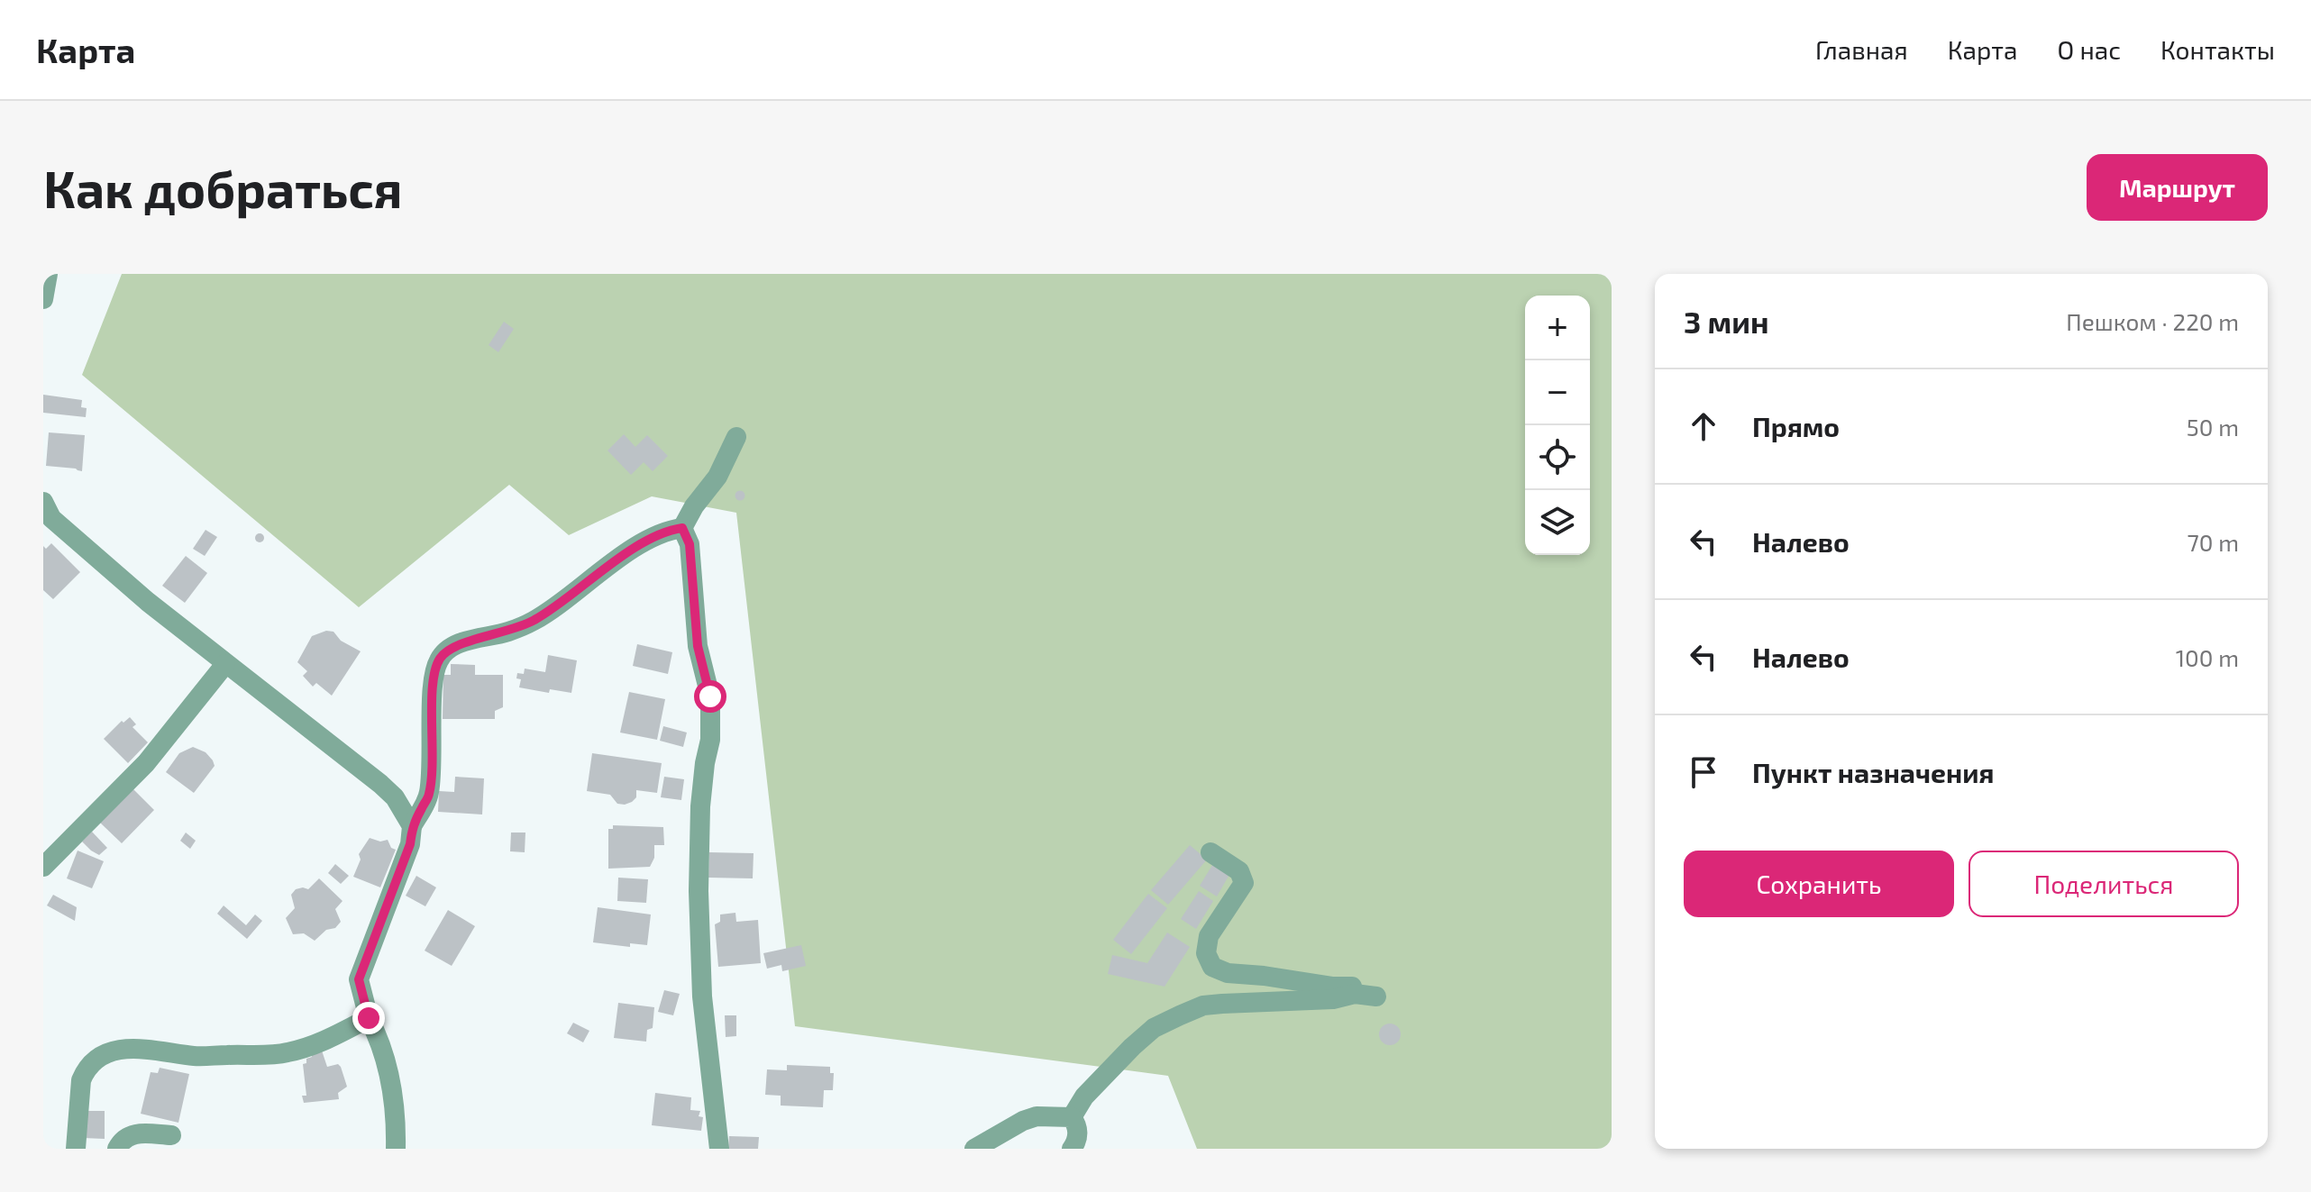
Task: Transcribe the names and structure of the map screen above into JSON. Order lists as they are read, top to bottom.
{
  "page": {
    "header": "Карта",
    "nav": [
      "Главная",
      "Карта",
      "О нас",
      "Контакты"
    ],
    "buttons": [
      "Маршрут",
      ["Сохранить", "Поделиться"]
    ],
    "title": "Как добраться",
    "heading": ["3 мин", "Пешком · 220 m"],
    "map_buttons": ["+", "−"],
    "list": [
      ["Прямо", "50 m"],
      ["Налево", "70 m"],
      ["Налево", "100 m"],
      "Пункт назначения"
    ]
  }
}
